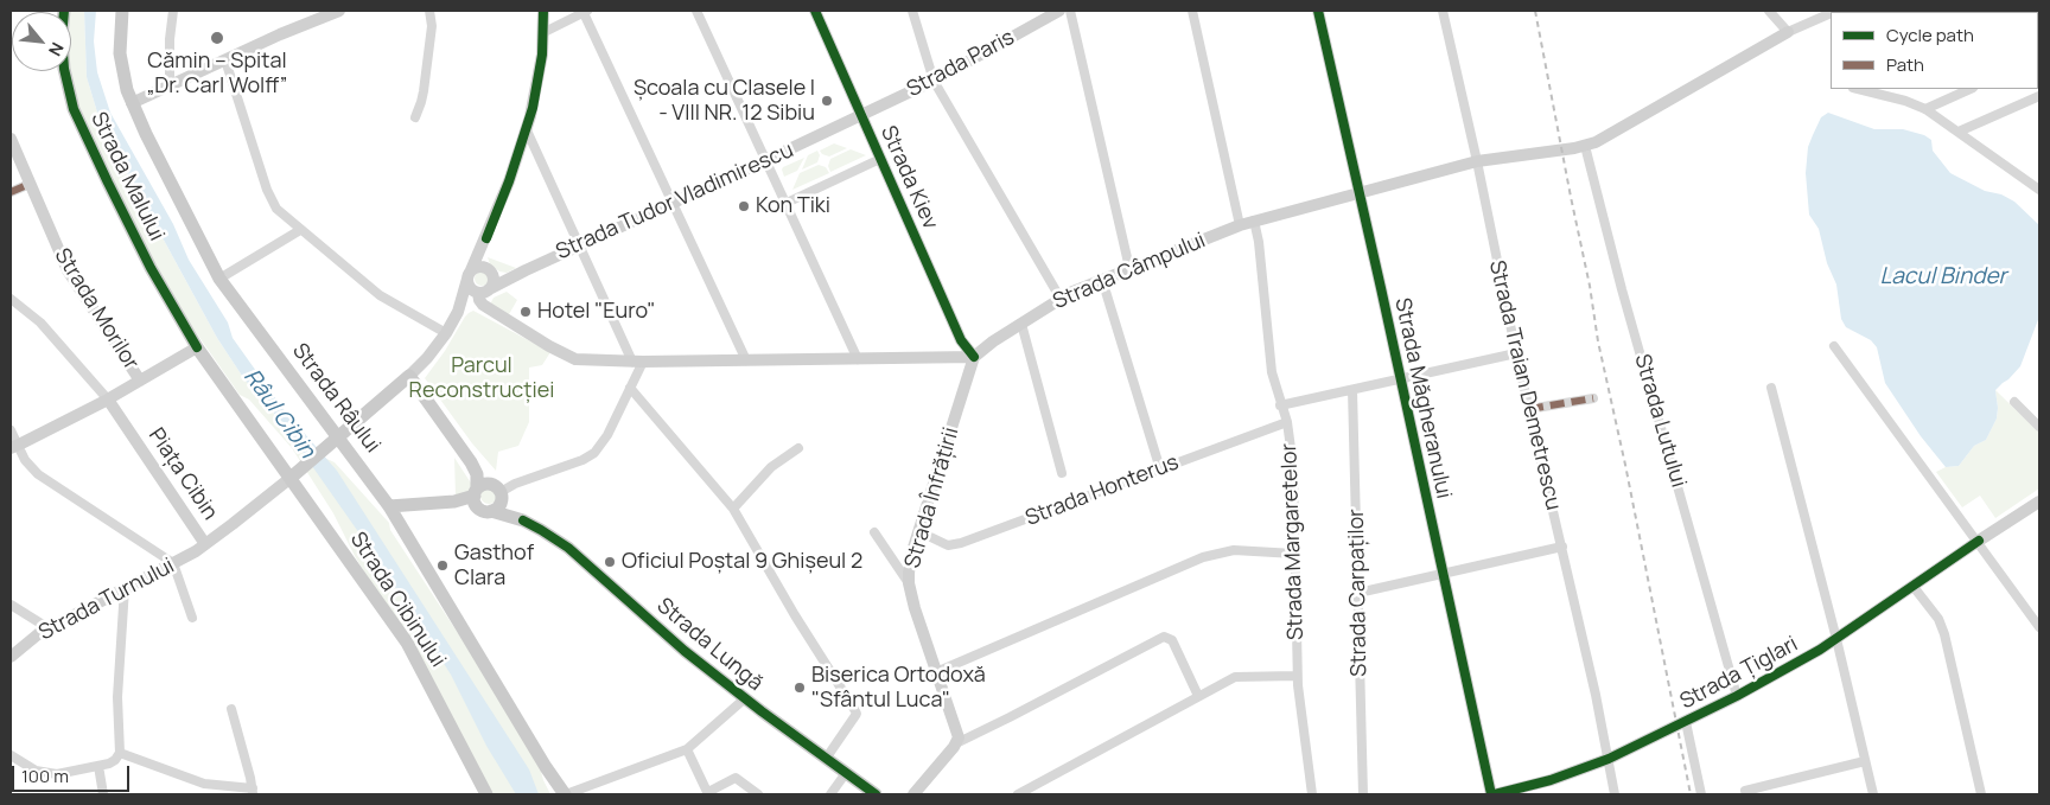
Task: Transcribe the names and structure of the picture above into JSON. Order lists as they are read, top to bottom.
{
  "streets": {
    "main road": [
      "Strada Malului",
      "Strada Râului",
      "Piața Cibin",
      "Strada Cibinului",
      "Strada Lungă"
    ],
    "street": [
      "Strada Paris",
      "Strada Kiev",
      "Strada Tudor Vladimirescu",
      "Strada Câmpului",
      "Strada Morilor",
      "Strada Traian Demetrescu",
      "Strada Măgheranului",
      "Strada Lutului",
      "Strada Honterus",
      "Strada Înfrățirii",
      "Strada Margaretelor",
      "Strada Carpaților",
      "Strada Turnului",
      "Strada Țiglari"
    ]
  },
  "crossings": [
    ["Strada Paris", "Strada Kiev"],
    ["Strada Paris", "Strada Tudor Vladimirescu"],
    ["Strada Malului", "Strada Cibinului"],
    ["Strada Kiev", "Strada Tudor Vladimirescu"],
    ["Strada Kiev", "Strada Câmpului"],
    ["Strada Kiev", "Strada Înfrățirii"],
    ["Strada Câmpului", "Strada Traian Demetrescu"],
    ["Strada Câmpului", "Strada Măgheranului"],
    ["Strada Câmpului", "Strada Lutului"],
    ["Strada Câmpului", "Strada Înfrățirii"],
    ["Strada Câmpului", "Strada Margaretelor"],
    ["Strada Traian Demetrescu", "Strada Țiglari"],
    ["Strada Râului", "Piața Cibin"],
    ["Strada Râului", "Strada Lungă"],
    ["Strada Măgheranului", "Strada Țiglari"],
    ["Strada Lutului", "Strada Țiglari"],
    ["Piața Cibin", "Strada Turnului"],
    ["Piața Cibin", "Strada Cibinului"],
    ["Strada Honterus", "Strada Înfrățirii"],
    ["Strada Honterus", "Strada Margaretelor"]
  ],
  "water": ["Lacul Binder", "Râul Cibin"],
  "parks": ["Parcul Reconstrucției"],
  "places": [
    "Cămin – Spital „Dr. Carl Wolff”",
    "Școala cu Clasele I - VIII NR. 12 Sibiu",
    "Kon Tiki",
    "Hotel \"Euro\"",
    "Oficiul Poștal 9 Ghișeul 2",
    "Gasthof Clara",
    "Biserica Ortodoxă \"Sfântul Luca\""
  ],
  "legend": ["Cycle path", "Path"],
  "scale_bar": "100 m",
  "north": "bottom right"
}
